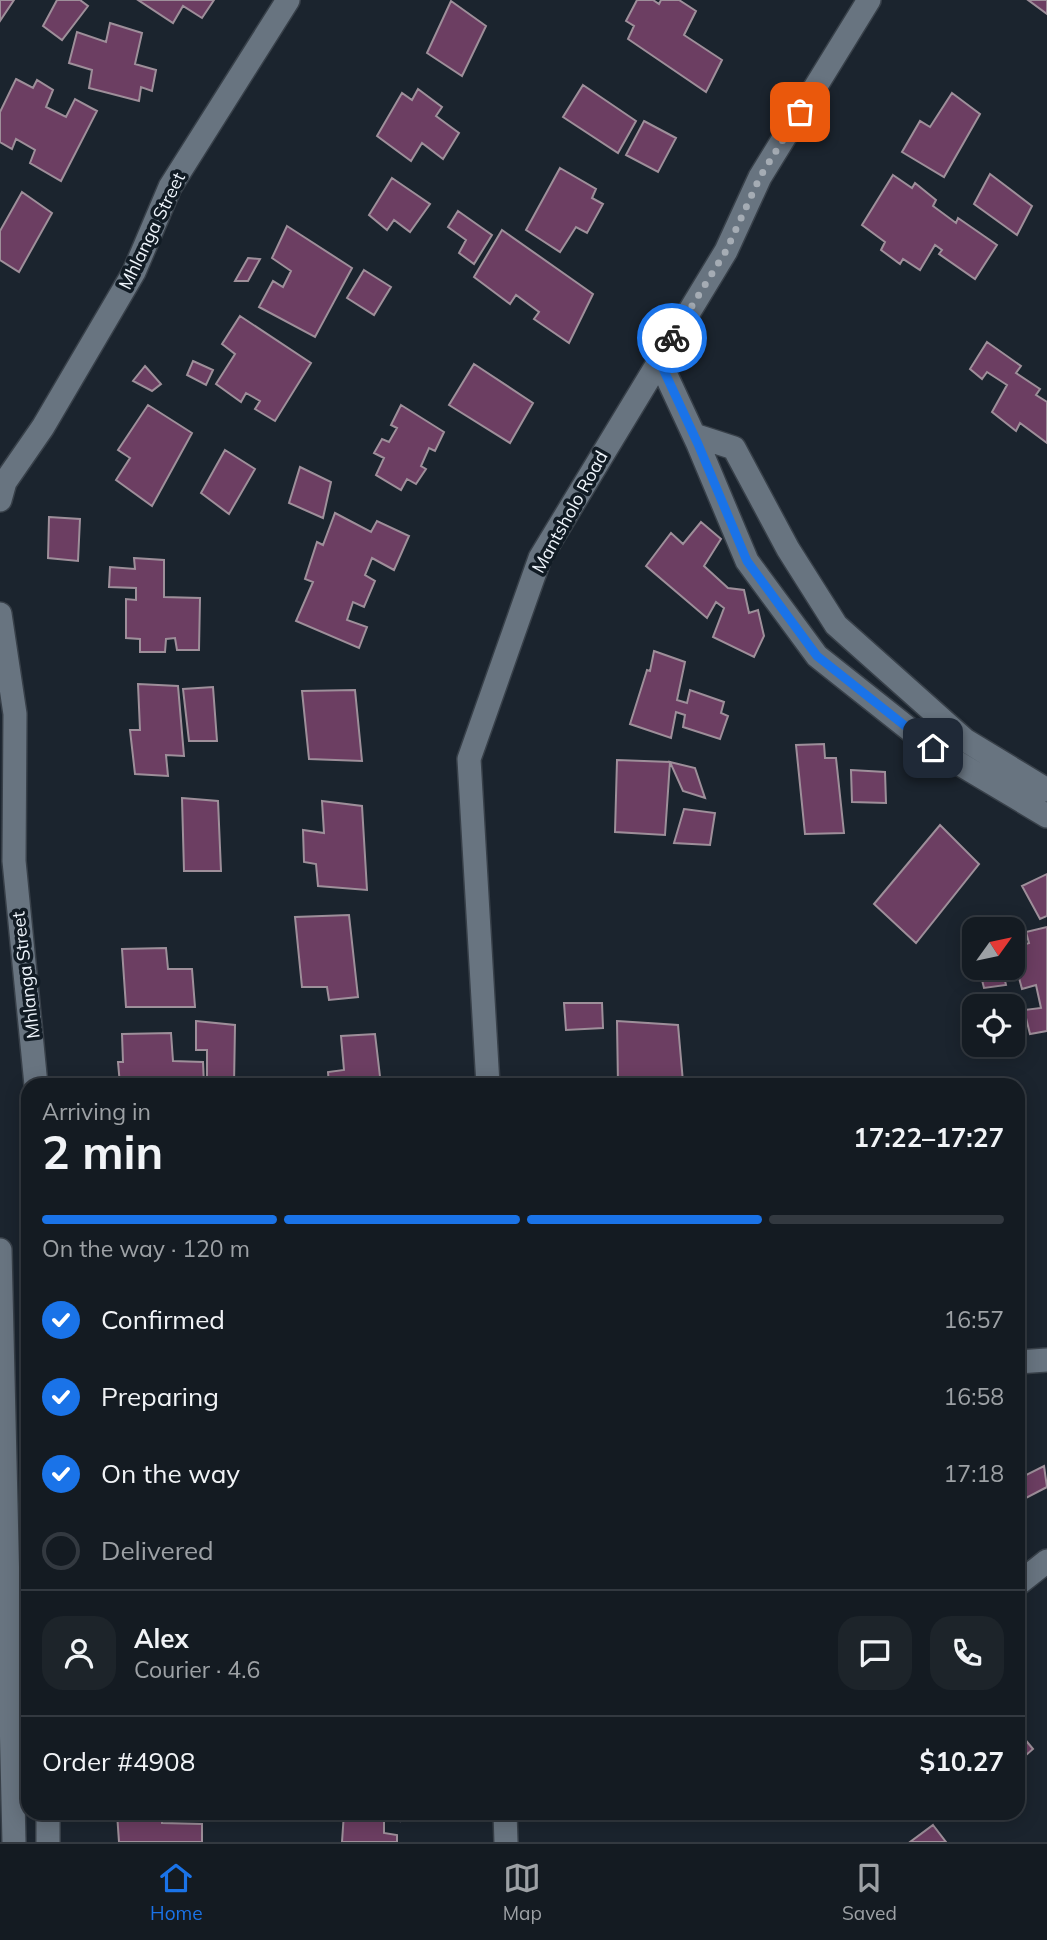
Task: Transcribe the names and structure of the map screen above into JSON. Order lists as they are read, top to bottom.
{
  "streets": {
    "street": ["Mhlanga Street", "Mantsholo Road"]
  },
  "north": "top right",
  "page": {
    "heading": ["2 min", "Arriving in", "17:22–17:27"],
    "panel": [
      "Alex",
      "Courier · 4.6",
      "Order #4908",
      "$10.27"
    ],
    "bar": "On the way · 120 m",
    "list": [
      ["Confirmed", "16:57"],
      ["Preparing", "16:58"],
      ["On the way", "17:18"],
      "Delivered"
    ],
    "tabs": ["Home", "Map", "Saved"]
  }
}
